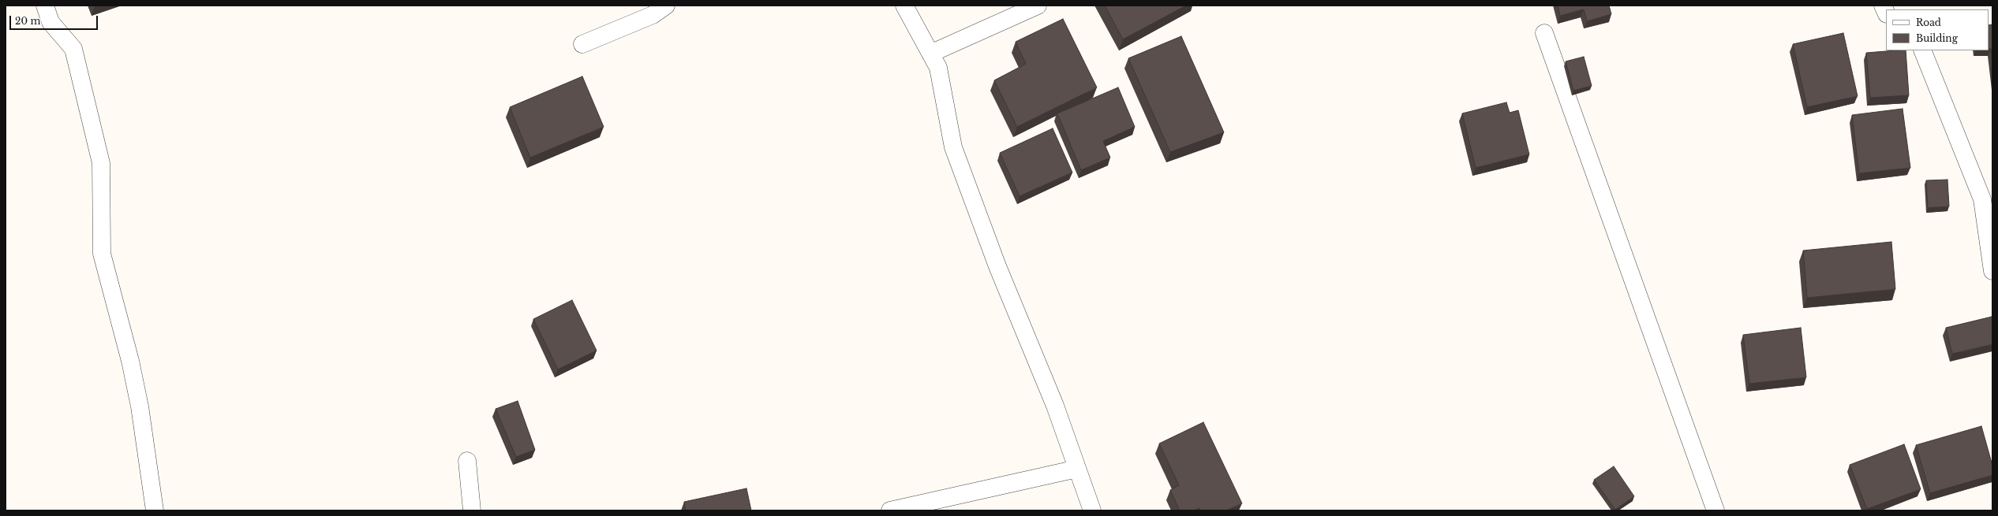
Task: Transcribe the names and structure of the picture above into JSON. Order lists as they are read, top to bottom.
{
  "legend": ["Road", "Building"],
  "scale_bar": "20 m"
}
